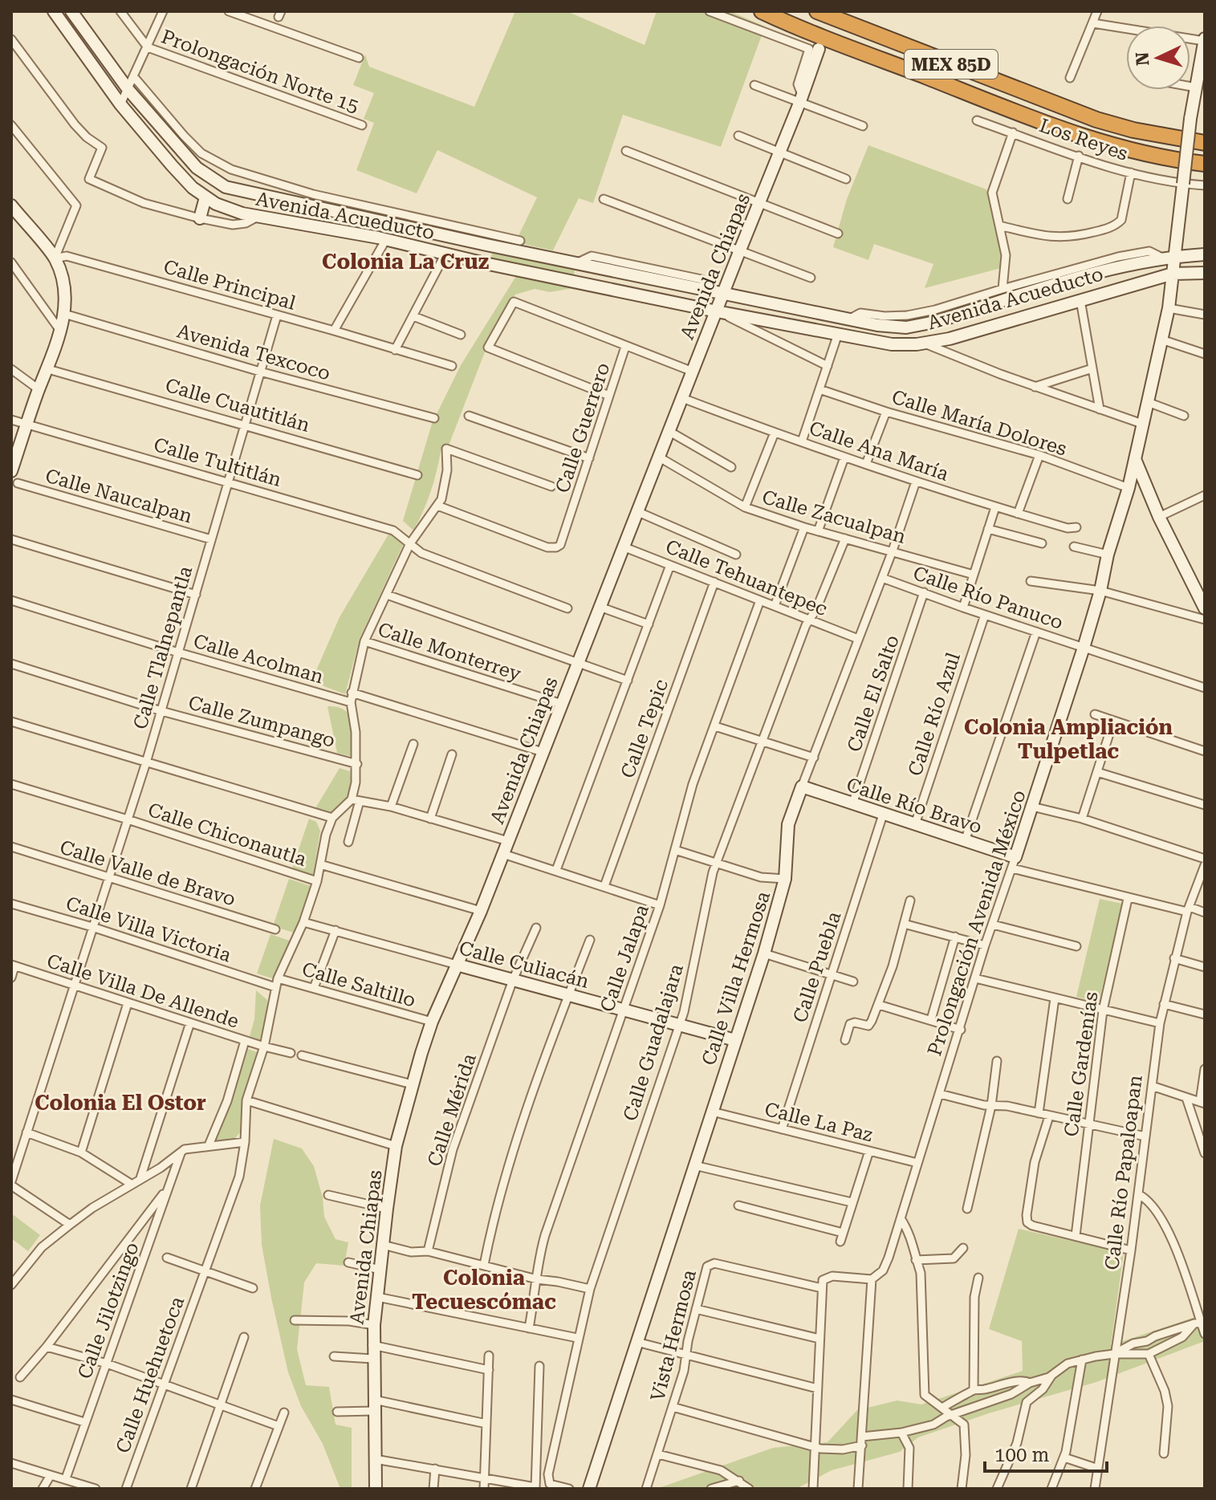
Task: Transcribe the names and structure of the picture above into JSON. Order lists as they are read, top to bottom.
{
  "streets": {
    "highway": ["MEX 85D"],
    "street": [
      "Prolongación Norte 15",
      "Los Reyes",
      "Avenida Acueducto",
      "Avenida Chiapas",
      "Calle Principal",
      "Avenida Texcoco",
      "Calle Cuautitlán",
      "Calle María Dolores",
      "Calle Guerrero",
      "Calle Ana María",
      "Calle Tultitlán",
      "Calle Naucalpan",
      "Calle Zacualpan",
      "Calle Tehuantepec",
      "Calle Río Panuco",
      "Calle Tlalnepantla",
      "Calle Monterrey",
      "Calle Acolman",
      "Calle El Salto",
      "Calle Río Azul",
      "Calle Zumpango",
      "Calle Tepic",
      "Calle Río Bravo",
      "Calle Chiconautla",
      "Calle Valle de Bravo",
      "Prolongación Avenida México",
      "Calle Villa Victoria",
      "Calle Jalapa",
      "Calle Culiacán",
      "Calle Puebla",
      "Calle Villa Hermosa",
      "Calle Saltillo",
      "Calle Villa De Allende",
      "Calle Guadalajara",
      "Calle Gardenías",
      "Calle Mérida",
      "Calle La Paz",
      "Calle Río Papaloapan",
      "Calle Jilotzingo",
      "Vista Hermosa",
      "Calle Huehuetoca"
    ]
  },
  "crossings": [
    ["Los Reyes", "Prolongación Avenida México"],
    ["Avenida Acueducto", "Avenida Chiapas"],
    ["Avenida Acueducto", "Prolongación Avenida México"],
    ["Avenida Chiapas", "Calle Guerrero"],
    ["Avenida Chiapas", "Calle Ana María"],
    ["Avenida Chiapas", "Calle Zacualpan"],
    ["Avenida Chiapas", "Calle Tehuantepec"],
    ["Avenida Chiapas", "Calle Monterrey"],
    ["Avenida Chiapas", "Calle Culiacán"],
    ["Avenida Chiapas", "Calle Saltillo"],
    ["Calle Principal", "Calle Tlalnepantla"],
    ["Avenida Texcoco", "Calle Tlalnepantla"],
    ["Calle Cuautitlán", "Calle Tlalnepantla"],
    ["Calle María Dolores", "Prolongación Avenida México"],
    ["Calle Ana María", "Calle Villa Hermosa"],
    ["Calle Tultitlán", "Calle Tlalnepantla"],
    ["Calle Naucalpan", "Calle Tlalnepantla"],
    ["Calle Zacualpan", "Calle Villa Hermosa"],
    ["Calle Zacualpan", "Calle Guadalajara"],
    ["Calle Tehuantepec", "Calle Tepic"],
    ["Calle Tehuantepec", "Calle Jalapa"],
    ["Calle Tehuantepec", "Calle Villa Hermosa"],
    ["Calle Tehuantepec", "Calle Guadalajara"],
    ["Calle Río Panuco", "Calle El Salto"],
    ["Calle Río Panuco", "Calle Río Azul"],
    ["Calle Río Panuco", "Prolongación Avenida México"],
    ["Calle Río Panuco", "Calle Villa Hermosa"],
    ["Calle Tlalnepantla", "Calle Acolman"],
    ["Calle Tlalnepantla", "Calle Zumpango"],
    ["Calle Tlalnepantla", "Calle Chiconautla"],
    ["Calle Tlalnepantla", "Calle Valle de Bravo"],
    ["Calle Tlalnepantla", "Calle Villa Victoria"],
    ["Calle Tlalnepantla", "Calle Villa De Allende"],
    ["Calle El Salto", "Calle Río Bravo"],
    ["Calle Río Azul", "Calle Río Bravo"],
    ["Calle Río Bravo", "Prolongación Avenida México"],
    ["Calle Río Bravo", "Calle Puebla"],
    ["Calle Río Bravo", "Calle Villa Hermosa"],
    ["Calle Río Bravo", "Calle Gardenías"],
    ["Calle Río Bravo", "Calle Río Papaloapan"],
    ["Prolongación Avenida México", "Calle La Paz"],
    ["Calle Jalapa", "Calle Culiacán"],
    ["Calle Culiacán", "Calle Villa Hermosa"],
    ["Calle Culiacán", "Calle Guadalajara"],
    ["Calle Culiacán", "Calle Mérida"],
    ["Calle Puebla", "Calle La Paz"],
    ["Calle Villa Hermosa", "Calle La Paz"]
  ],
  "districts": [
    "Colonia La Cruz",
    "Colonia Ampliación Tulpetlac",
    "Colonia El Ostor",
    "Colonia Tecuescómac"
  ],
  "scale_bar": "100 m",
  "north": "left"
}
